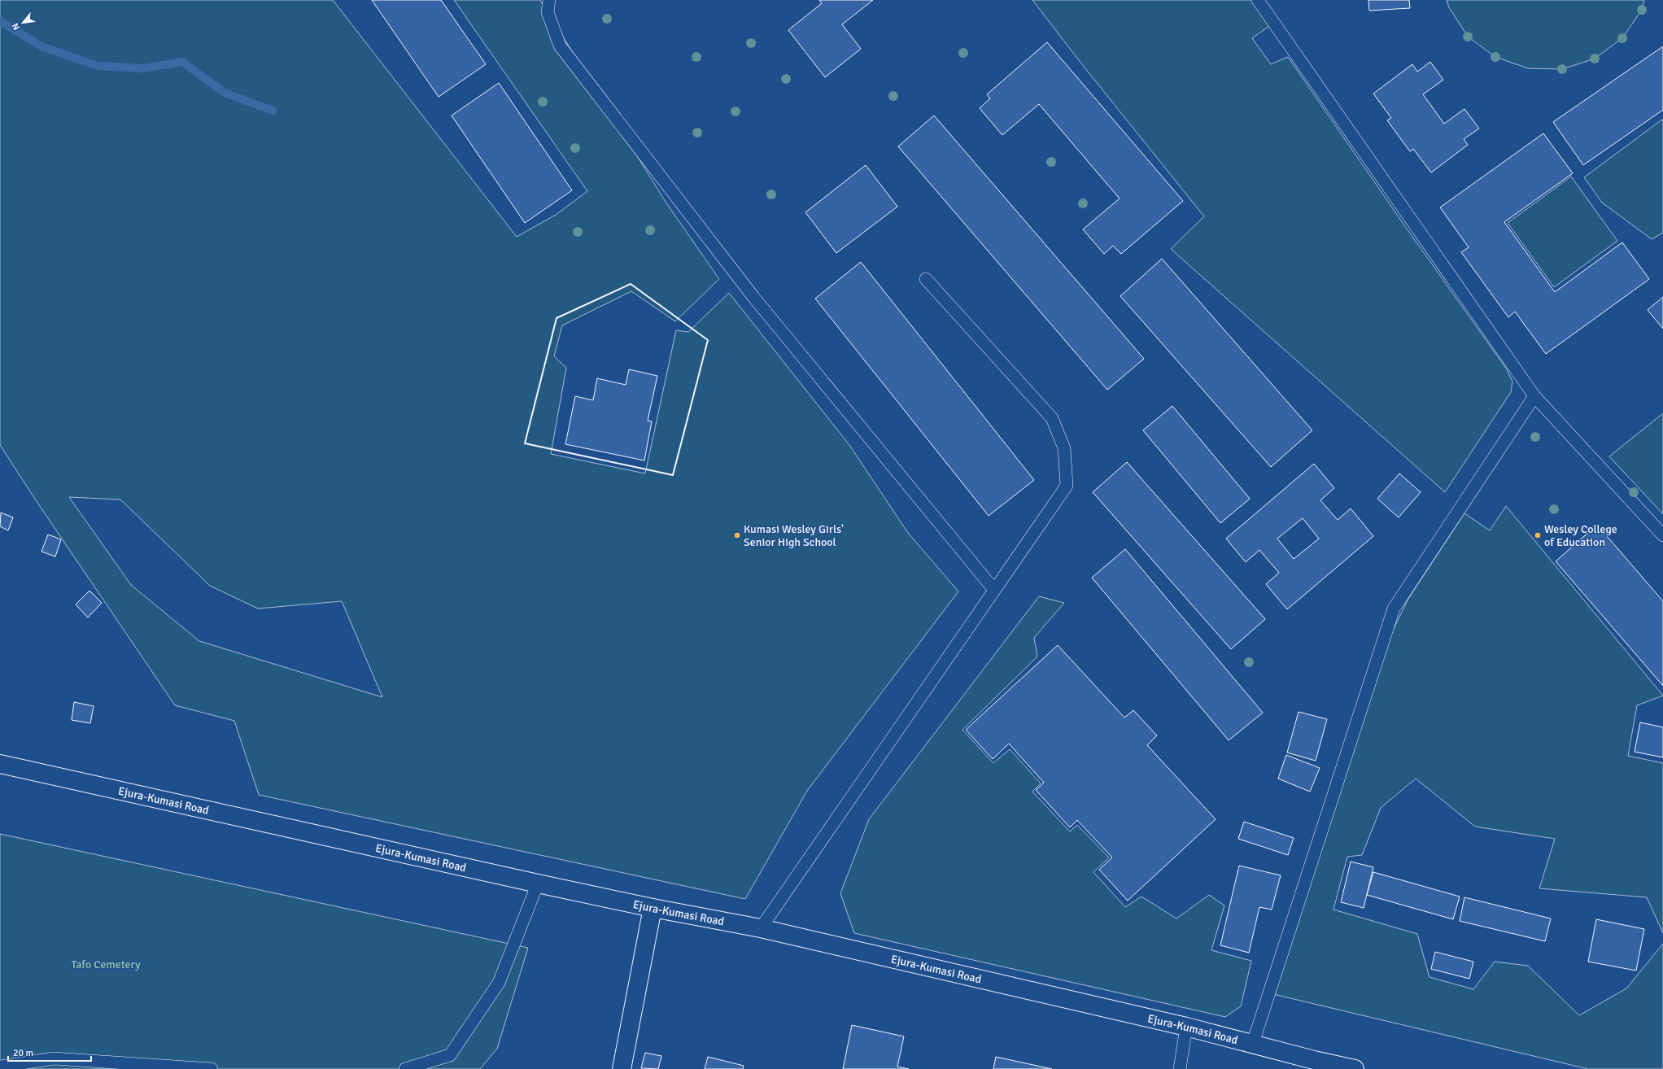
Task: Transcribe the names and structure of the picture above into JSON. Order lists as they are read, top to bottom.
{
  "streets": {
    "main road": ["Ejura-Kumasi Road"]
  },
  "parks": ["Tafo Cemetery"],
  "places": ["Kumasi Wesley Girls' Senior High School", "Wesley College of Education"],
  "scale_bar": "20 m",
  "north": "bottom left"
}
